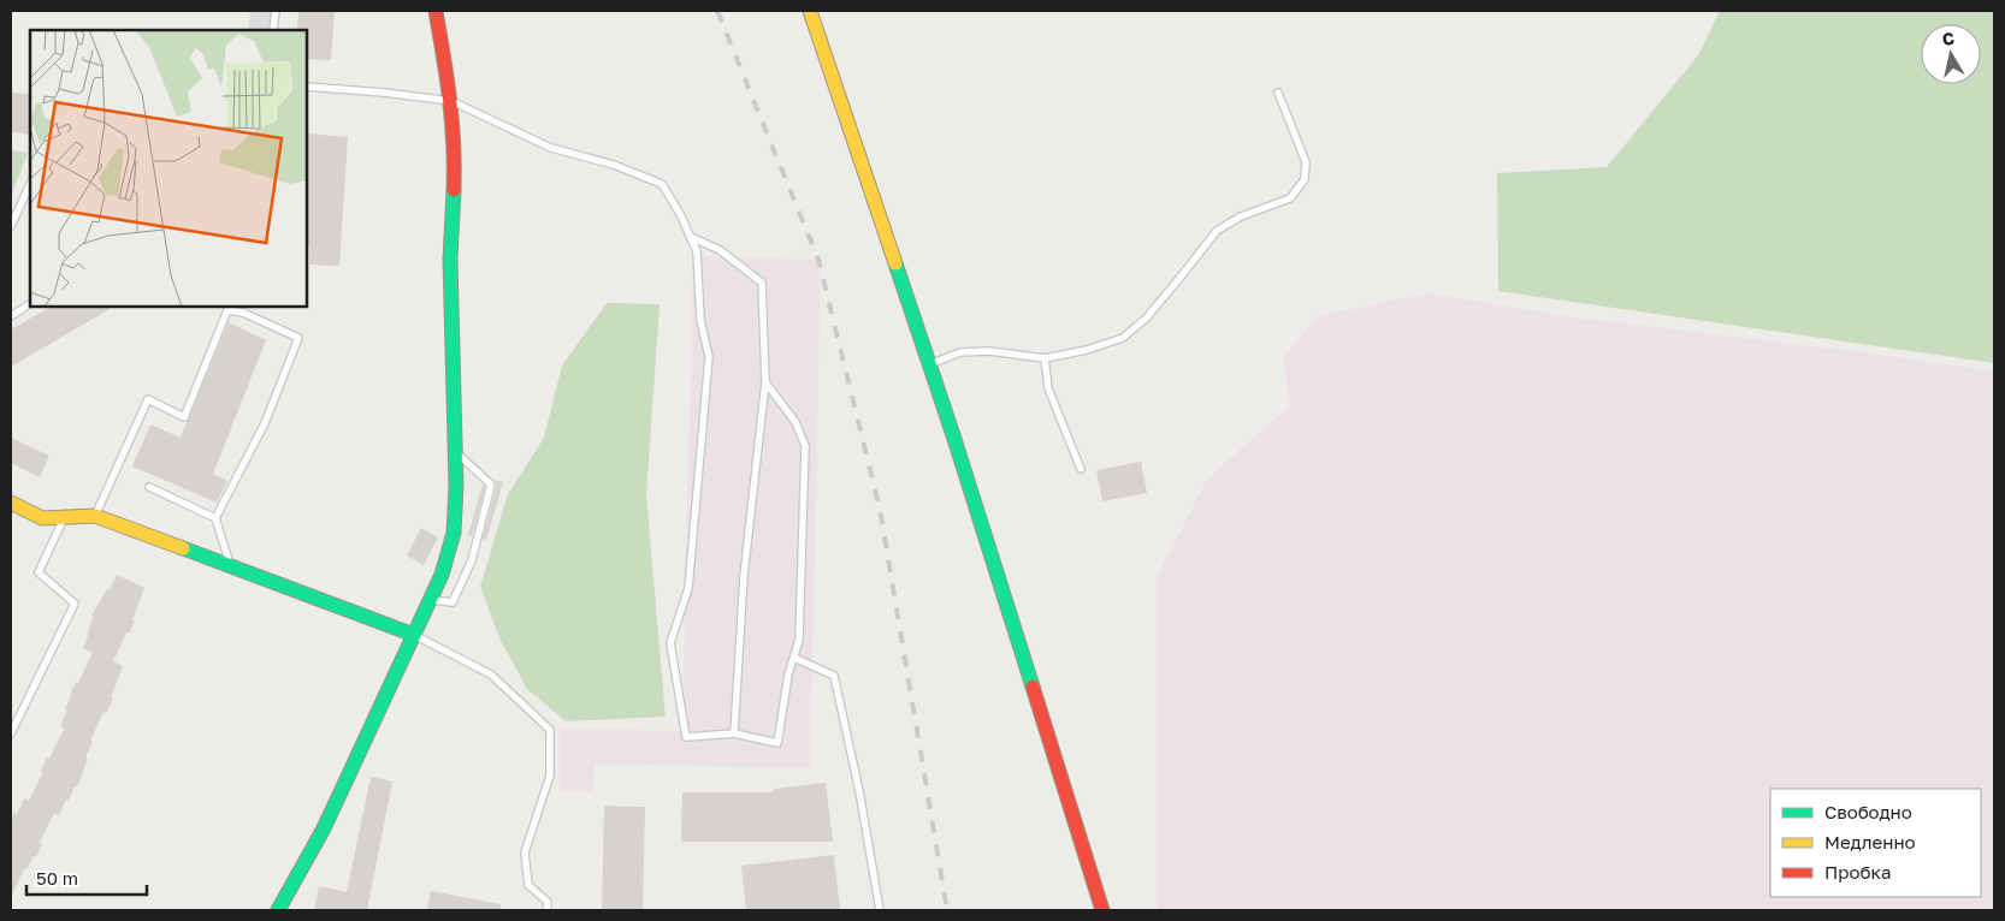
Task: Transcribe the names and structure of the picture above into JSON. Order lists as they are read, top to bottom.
{
  "legend": ["Свободно", "Медленно", "Пробка"],
  "scale_bar": "50 m",
  "north": "top"
}
